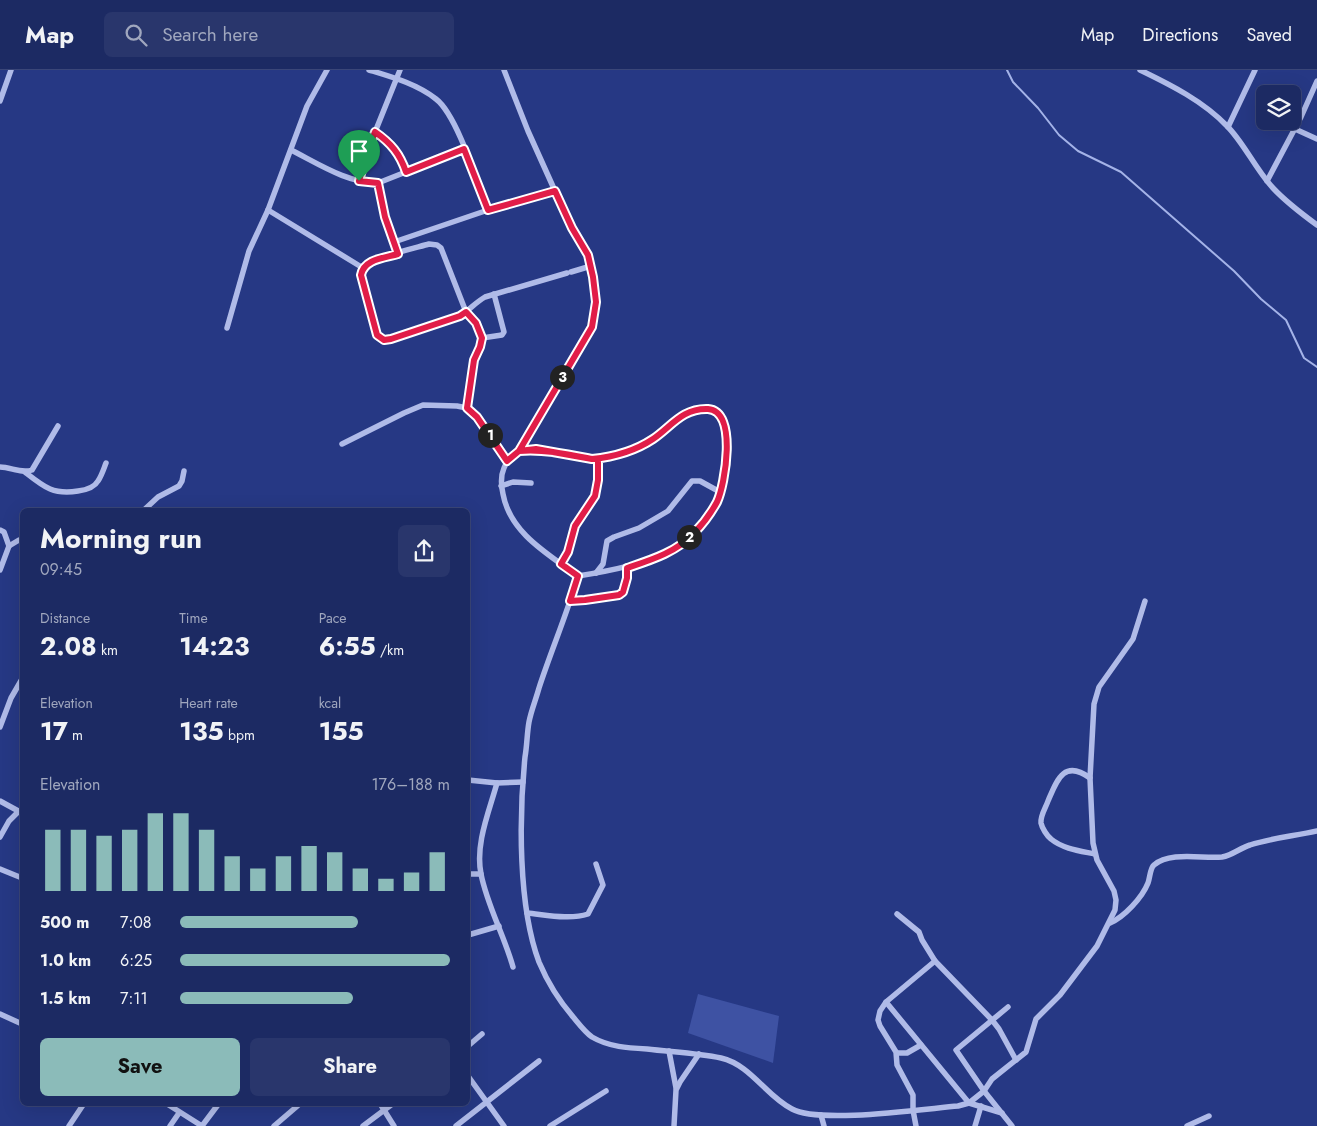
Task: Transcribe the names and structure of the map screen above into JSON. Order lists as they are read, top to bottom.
{
  "page": {
    "header": "Map",
    "search": "Search here",
    "nav": ["Map", "Directions", "Saved"],
    "pins": ["3", "1", "2"],
    "heading": ["Morning run", "09:45"],
    "stats": [
      ["Distance", "2.08 km"],
      ["Time", "14:23"],
      ["Pace", "6:55 /km"],
      ["Elevation", "17 m"],
      ["Heart rate", "135 bpm"],
      ["kcal", "155"]
    ],
    "chart": ["Elevation", "176–188 m"],
    "list": [
      {
        "name": "500 m",
        "note": "7:08"
      },
      {
        "name": "1.0 km",
        "note": "6:25"
      },
      {
        "name": "1.5 km",
        "note": "7:11"
      }
    ],
    "buttons": ["Save", "Share"]
  }
}
